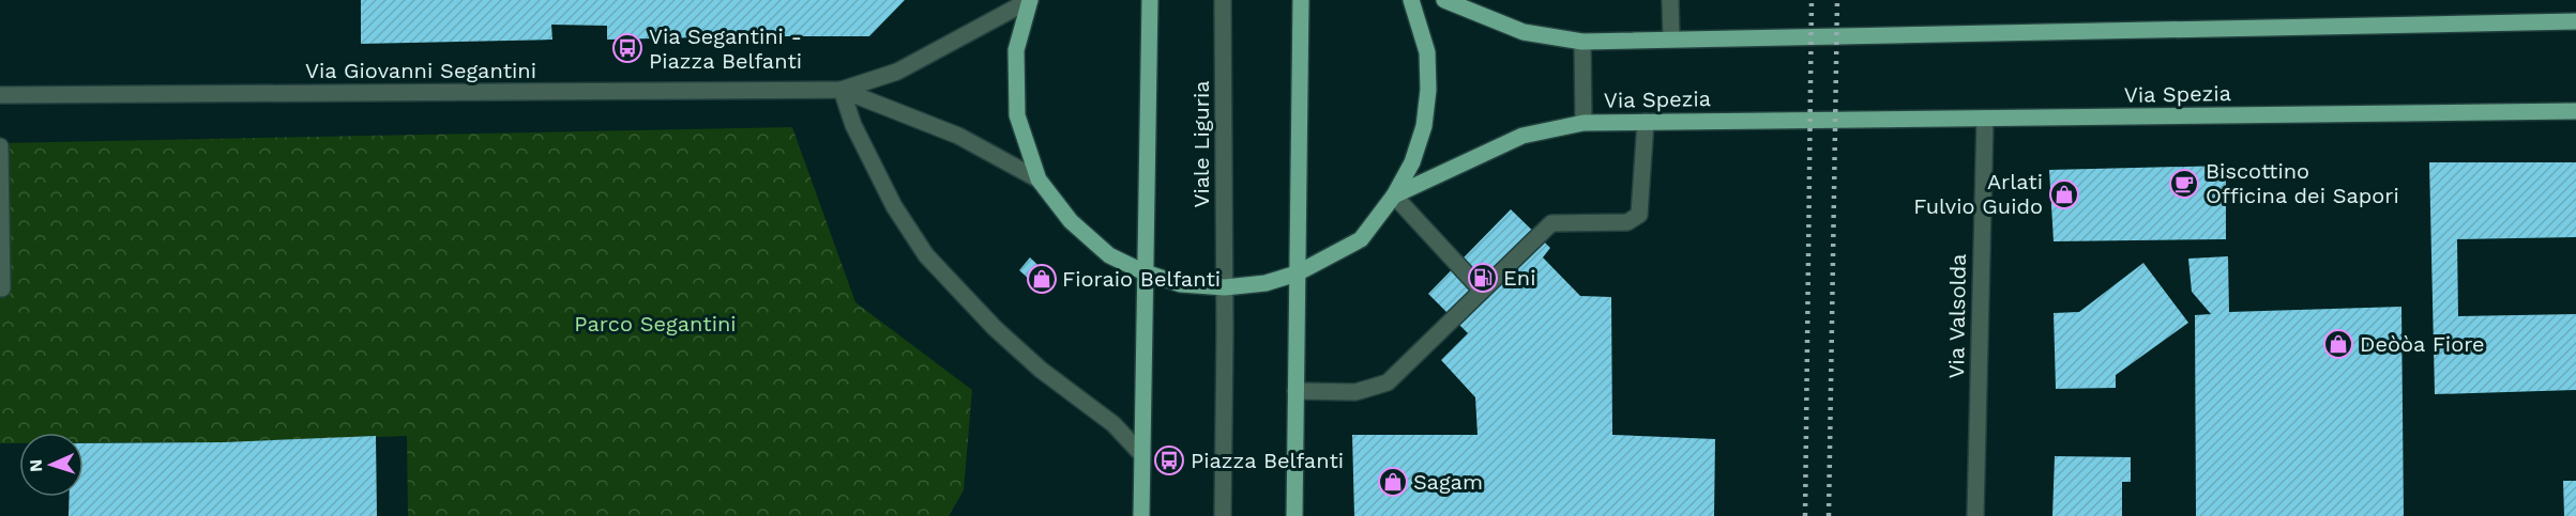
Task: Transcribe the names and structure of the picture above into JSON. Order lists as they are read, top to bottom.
{
  "streets": {
    "main road": ["Via Spezia"],
    "street": ["Via Giovanni Segantini", "Viale Liguria", "Via Valsolda"]
  },
  "crossings": [
    ["Via Spezia", "Via Valsolda"]
  ],
  "parks": ["Parco Segantini"],
  "places": {
    "bus stop": ["Via Segantini - Piazza Belfanti", "Piazza Belfanti"],
    "cafe": ["Biscottino Officina dei Sapori"],
    "shop": [
      "Arlati Fulvio Guido",
      "Fioraio Belfanti",
      "Deòòa Fiore",
      "Sagam"
    ],
    "fuel station": ["Eni"]
  },
  "north": "left"
}
